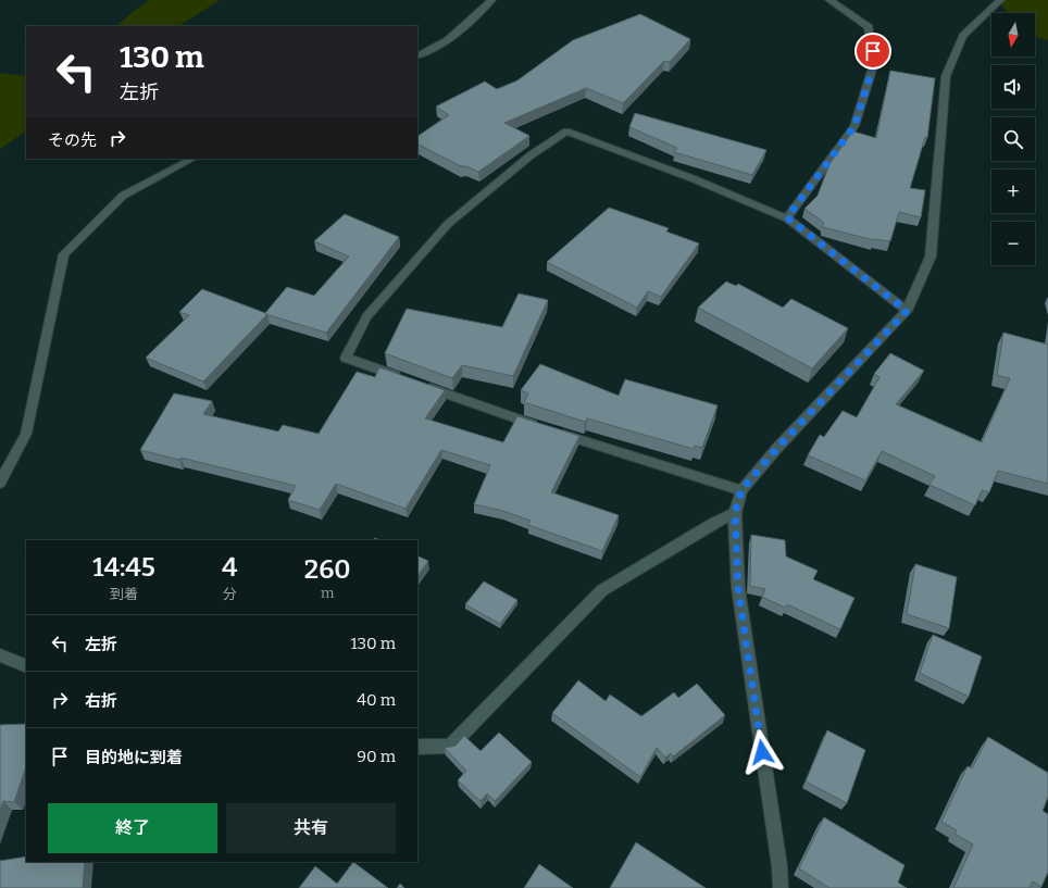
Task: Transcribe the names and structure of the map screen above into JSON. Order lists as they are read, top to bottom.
{
  "north": "bottom",
  "page": {
    "map_buttons": ["+", "−"],
    "turn": ["130 m", "左折"],
    "then": "その先",
    "eta": [
      "14:45",
      "到着",
      "4",
      "分",
      "260",
      "m"
    ],
    "list": [
      {
        "name": "左折",
        "value": "130 m"
      },
      {
        "name": "右折",
        "value": "40 m"
      },
      {
        "name": "目的地に到着",
        "value": "90 m"
      }
    ],
    "buttons": ["終了", "共有"]
  }
}
